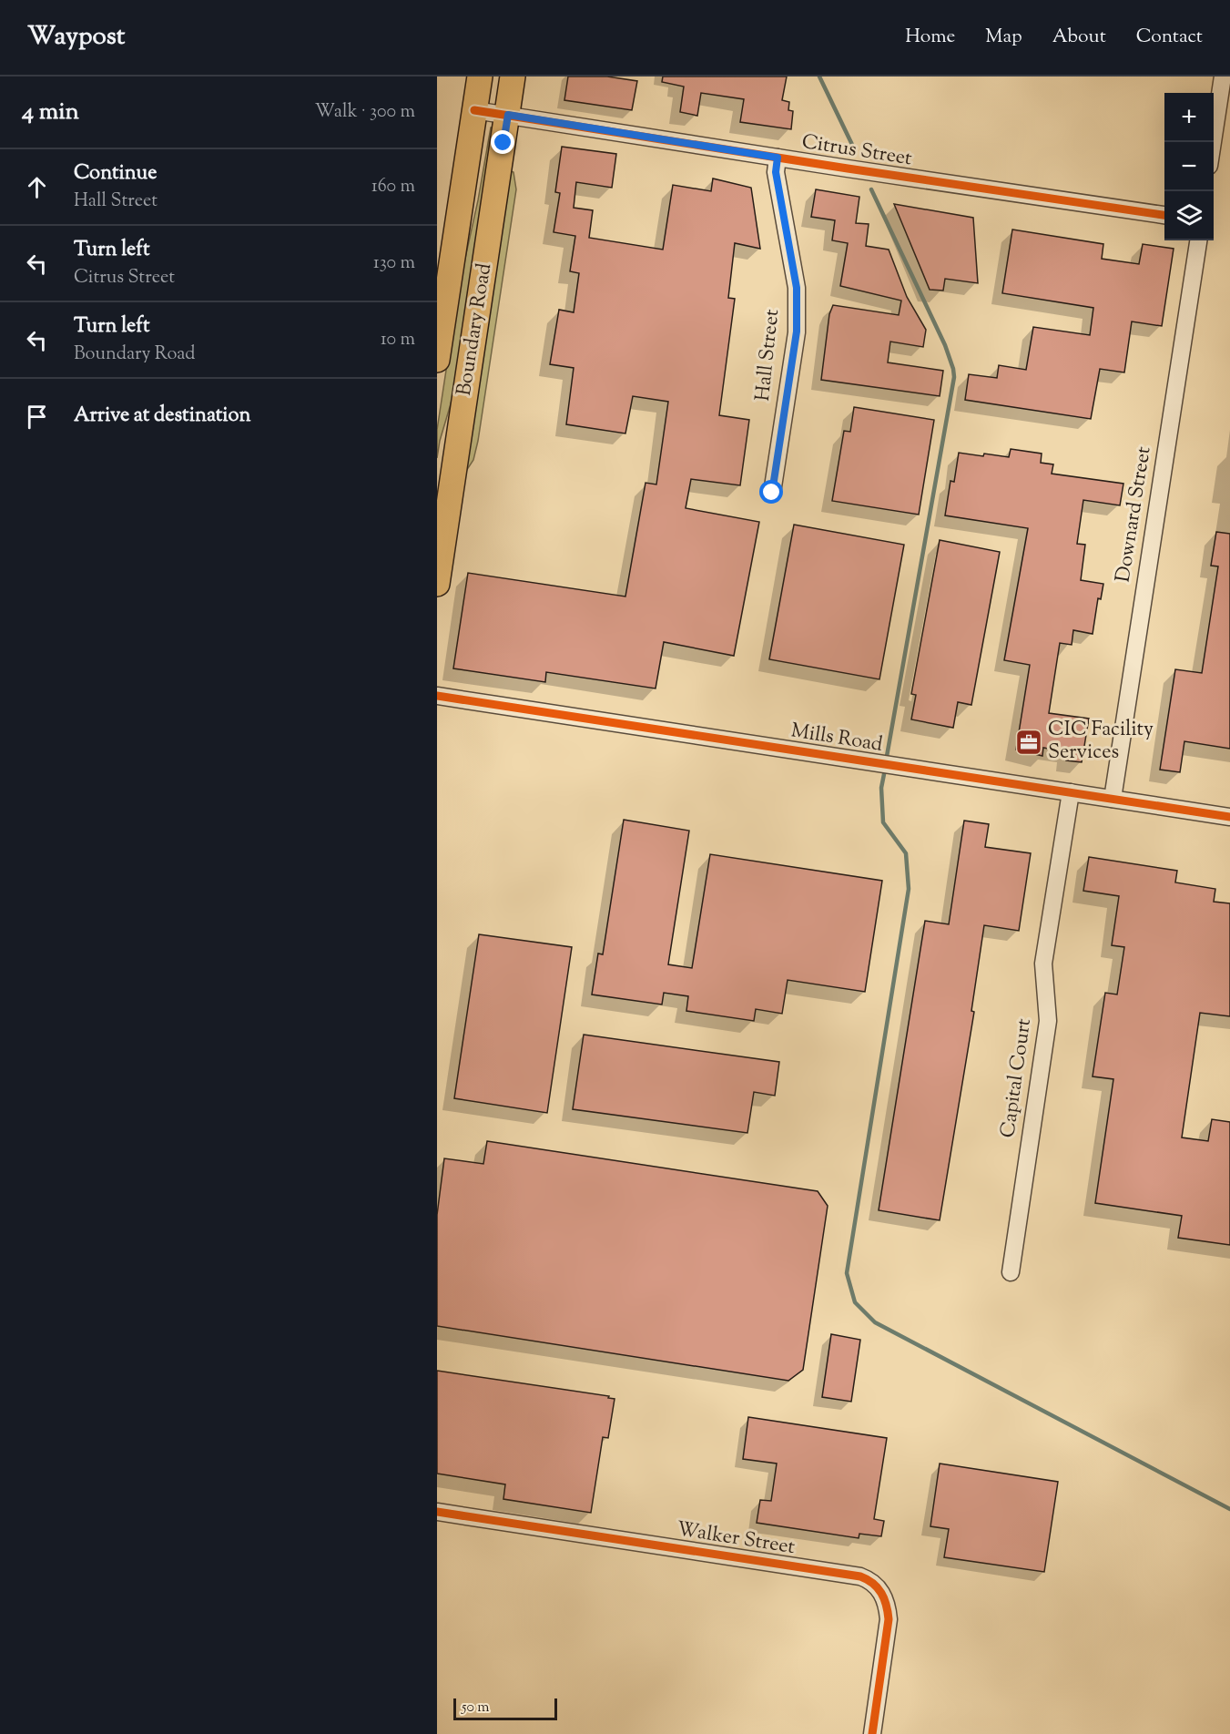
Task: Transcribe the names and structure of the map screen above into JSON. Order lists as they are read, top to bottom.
{
  "streets": {
    "main road": ["Boundary Road"],
    "street": [
      "Citrus Street",
      "Hall Street",
      "Downard Street",
      "Mills Road",
      "Capital Court",
      "Walker Street"
    ]
  },
  "crossings": [
    ["Citrus Street", "Boundary Road"],
    ["Citrus Street", "Hall Street"],
    ["Downard Street", "Mills Road"],
    ["Mills Road", "Capital Court"]
  ],
  "places": {
    "office": ["CIC Facility Services"]
  },
  "scale_bar": "50 m",
  "page": {
    "header": "Waypost",
    "nav": [
      "Home",
      "Map",
      "About",
      "Contact"
    ],
    "heading": ["4 min", "Walk · 300 m"],
    "map_buttons": ["+", "−"],
    "list": [
      ["Continue", "Hall Street", "160 m"],
      ["Turn left", "Citrus Street", "130 m"],
      ["Turn left", "Boundary Road", "10 m"],
      "Arrive at destination"
    ],
    "scale": "50 m"
  }
}
